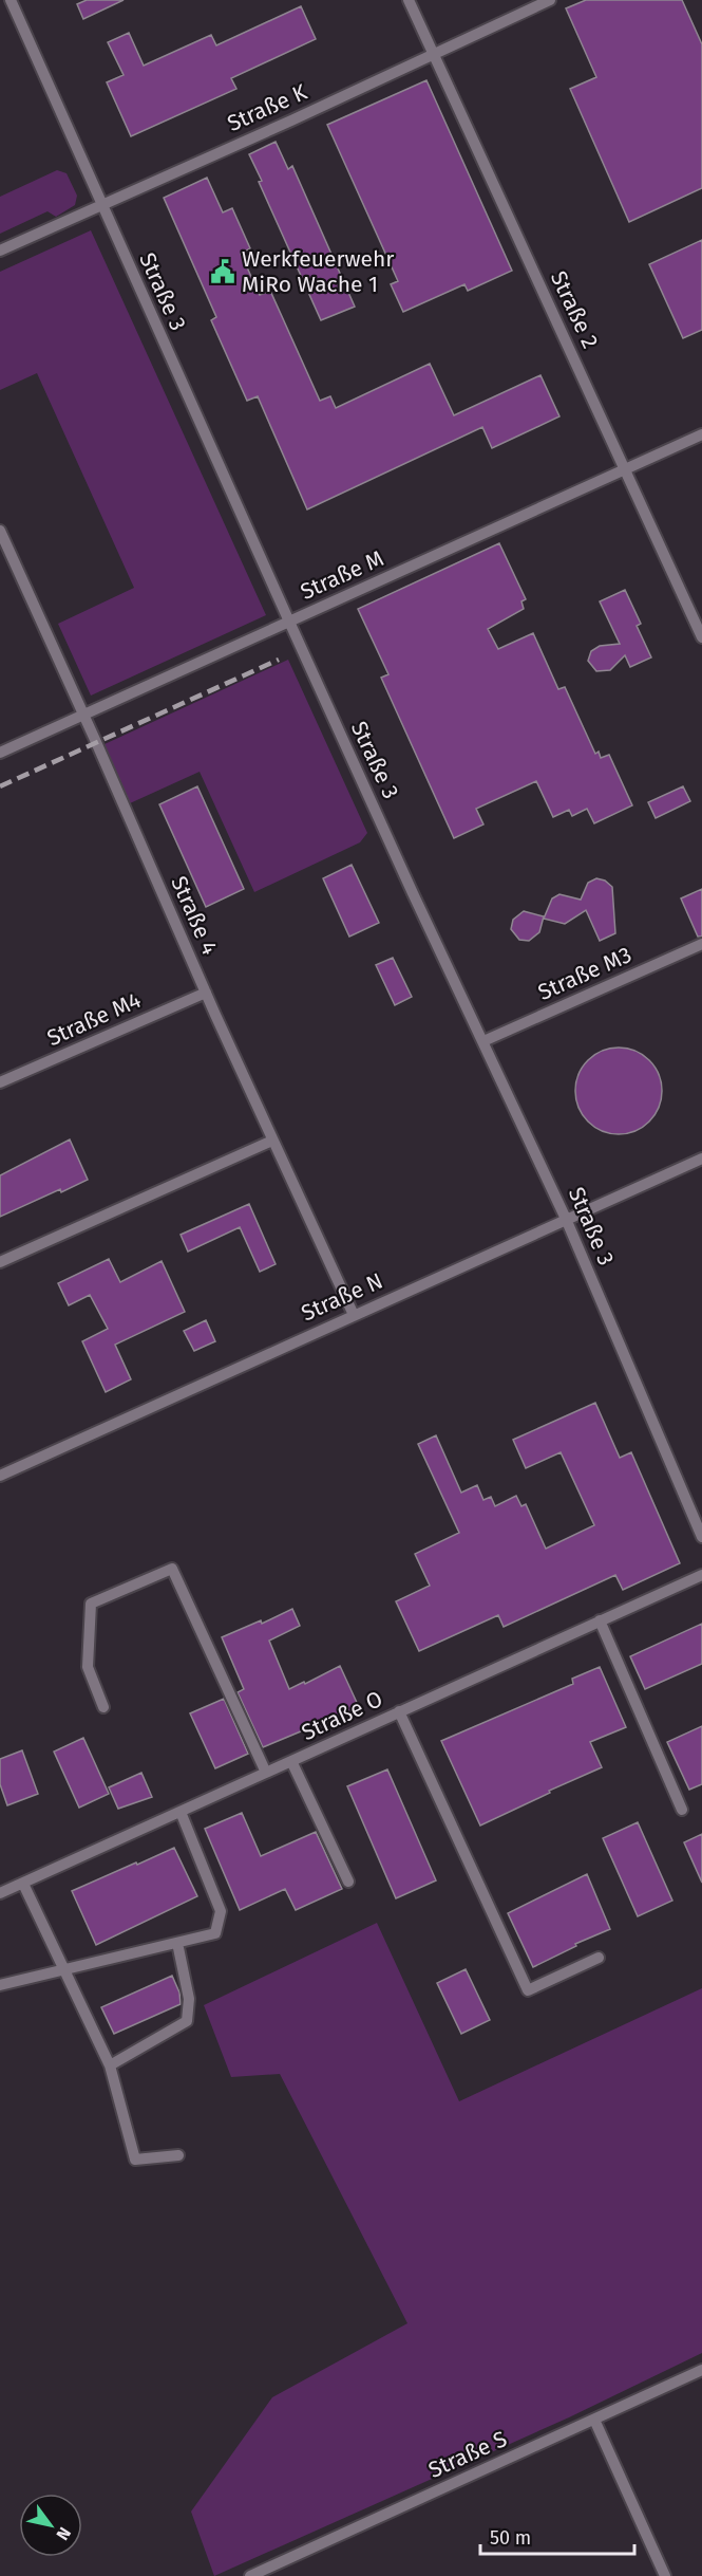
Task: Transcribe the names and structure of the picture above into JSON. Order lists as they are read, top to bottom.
{
  "streets": {
    "lane": [
      "Straße K",
      "Straße 3",
      "Straße 2",
      "Straße M",
      "Straße 4",
      "Straße M3",
      "Straße M4",
      "Straße N",
      "Straße O",
      "Straße S"
    ]
  },
  "crossings": [
    ["Straße K", "Straße 3"],
    ["Straße K", "Straße 2"],
    ["Straße 3", "Straße M"],
    ["Straße 3", "Straße M3"],
    ["Straße 3", "Straße N"],
    ["Straße 2", "Straße M"],
    ["Straße M", "Straße 4"],
    ["Straße 4", "Straße M4"],
    ["Straße 4", "Straße N"]
  ],
  "places": {
    "public building": ["Werkfeuerwehr MiRo Wache 1"]
  },
  "scale_bar": "50 m",
  "north": "bottom right"
}
